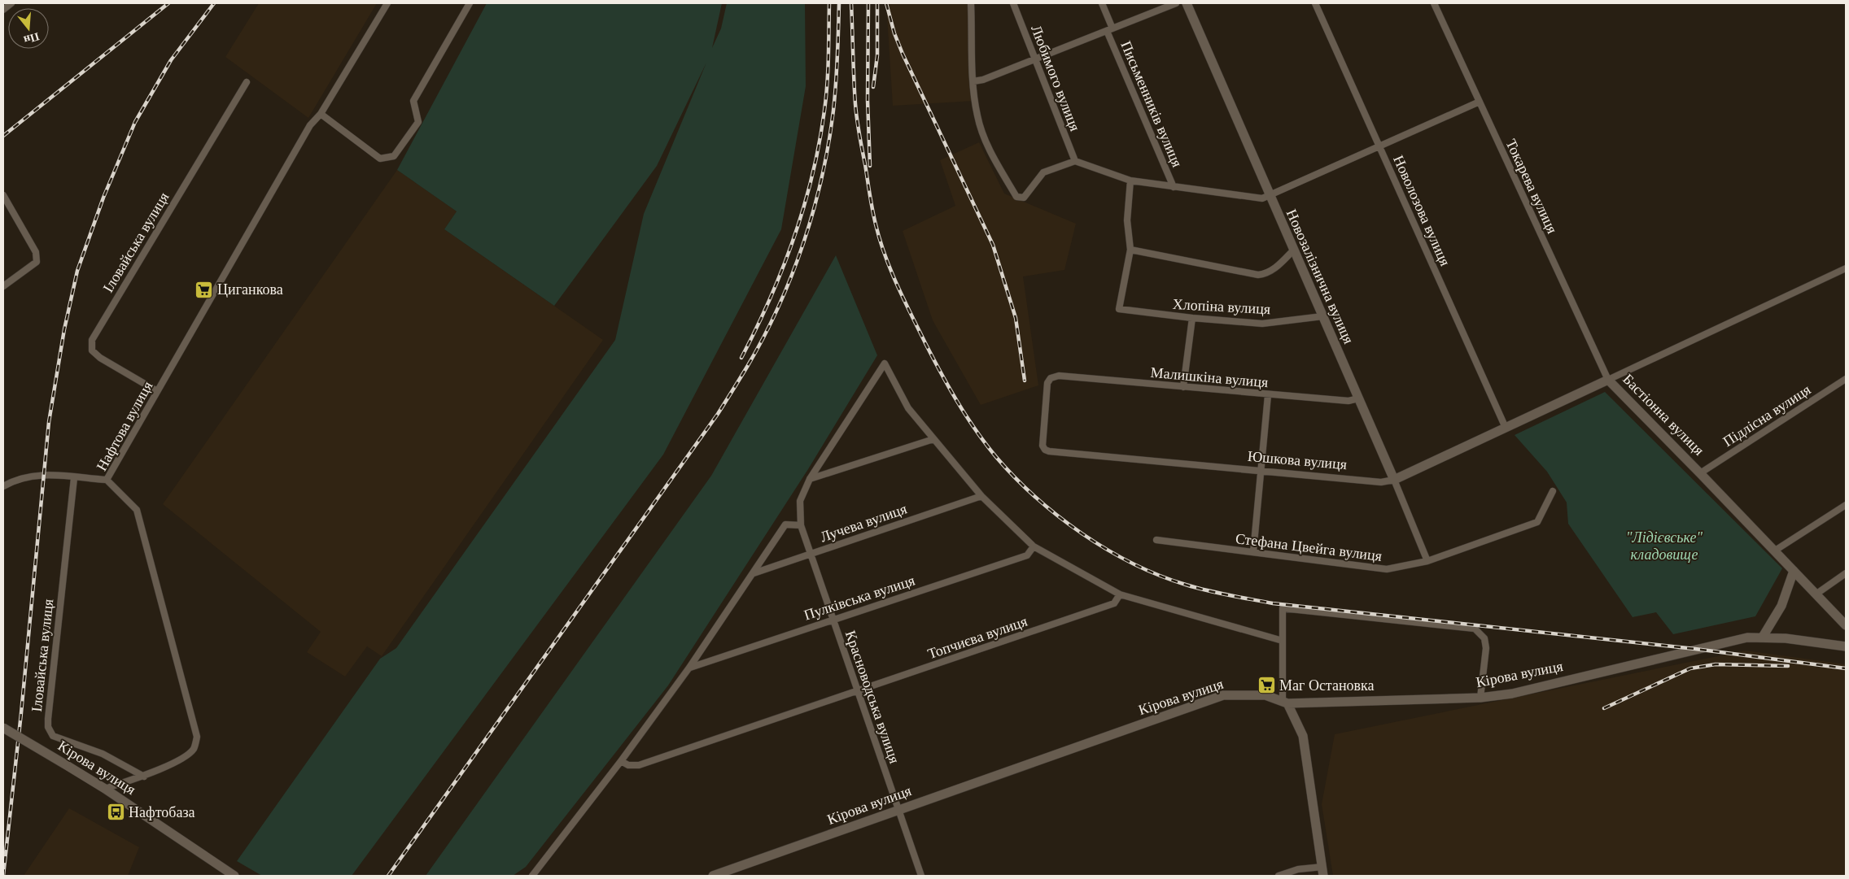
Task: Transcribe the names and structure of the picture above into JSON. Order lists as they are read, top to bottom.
{
  "streets": {
    "main road": [
      "Новозалізнична вулиця",
      "Бастіонна вулиця",
      "Юшкова вулиця",
      "Кірова вулиця"
    ],
    "street": [
      "Любимого вулиця",
      "Письменників вулиця",
      "Токарева вулиця",
      "Новолозова вулиця",
      "Іловайська вулиця",
      "Хлопіна вулиця",
      "Малишкіна вулиця",
      "Підлісна вулиця",
      "Нафтова вулиця",
      "Лучева вулиця",
      "Стефана Цвейга вулиця",
      "Пулківська вулиця",
      "Топчиєва вулиця",
      "Красноводська вулиця"
    ]
  },
  "crossings": [
    ["Токарева вулиця", "Бастіонна вулиця"],
    ["Токарева вулиця", "Юшкова вулиця"],
    ["Новолозова вулиця", "Юшкова вулиця"],
    ["Іловайська вулиця", "Нафтова вулиця"],
    ["Новозалізнична вулиця", "Хлопіна вулиця"],
    ["Новозалізнична вулиця", "Малишкіна вулиця"],
    ["Новозалізнична вулиця", "Юшкова вулиця"],
    ["Новозалізнична вулиця", "Стефана Цвейга вулиця"],
    ["Малишкіна вулиця", "Юшкова вулиця"],
    ["Бастіонна вулиця", "Підлісна вулиця"],
    ["Бастіонна вулиця", "Юшкова вулиця"],
    ["Нафтова вулиця", "Кірова вулиця"],
    ["Лучева вулиця", "Красноводська вулиця"],
    ["Пулківська вулиця", "Красноводська вулиця"],
    ["Топчиєва вулиця", "Красноводська вулиця"],
    ["Кірова вулиця", "Красноводська вулиця"]
  ],
  "parks": ["\"Лідієвське\" кладовище"],
  "places": {
    "supermarket": ["Циганкова", "Маг Остановка"],
    "bus stop": ["Нафтобаза"]
  },
  "north": "bottom"
}
